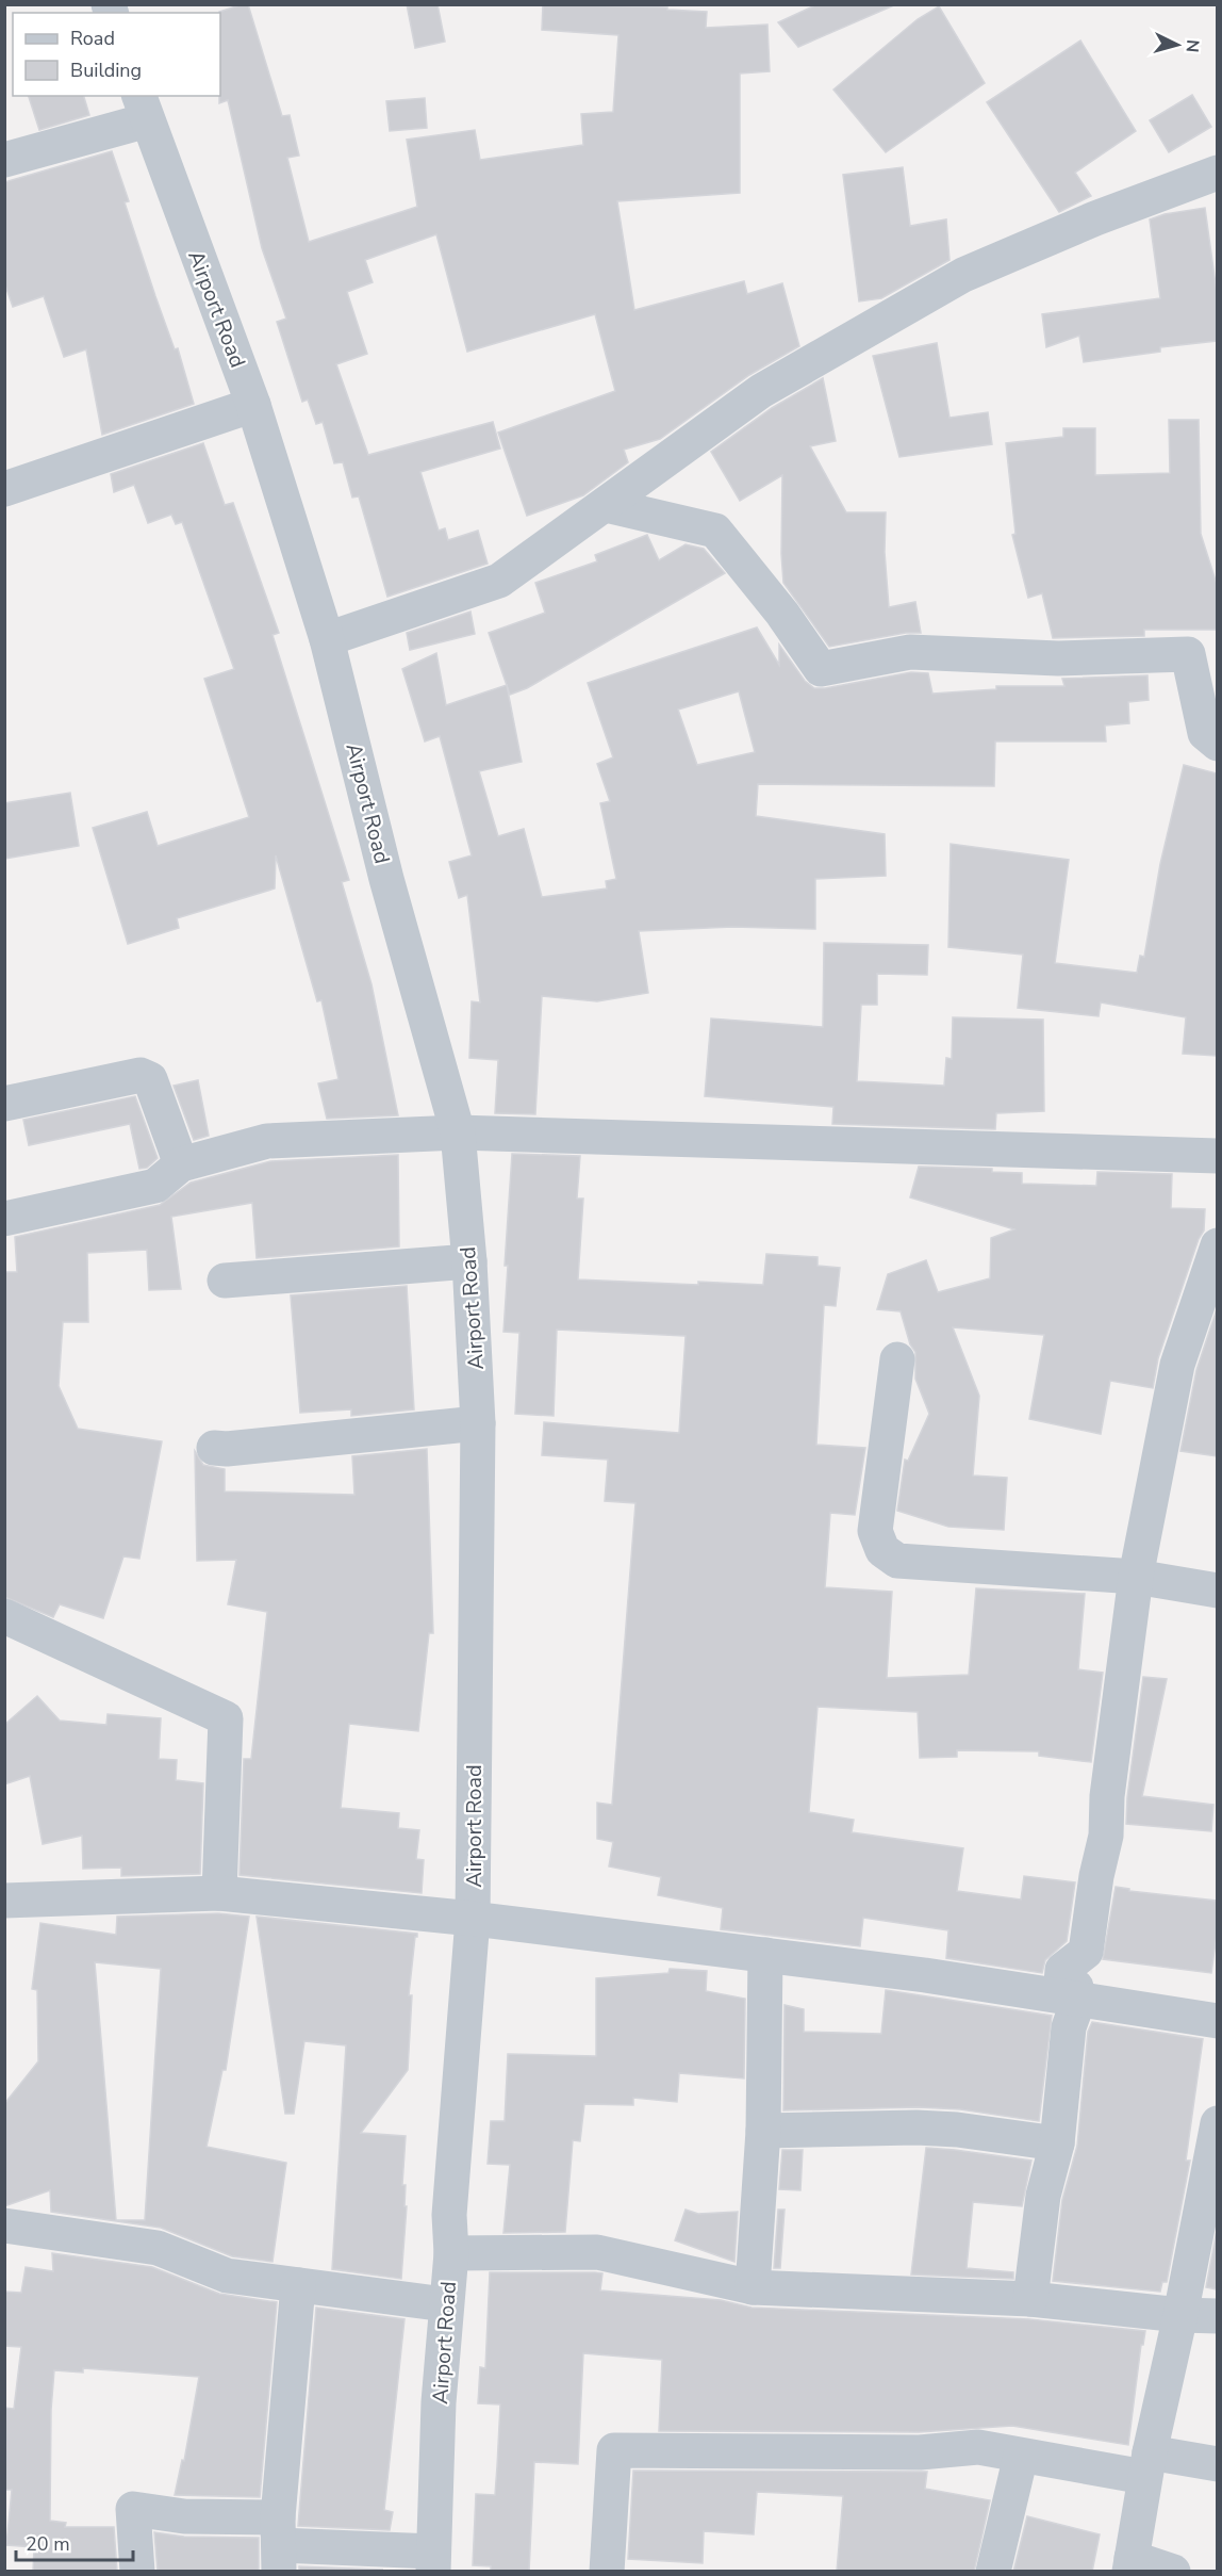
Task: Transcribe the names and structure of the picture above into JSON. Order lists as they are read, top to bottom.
{
  "streets": {
    "street": ["Airport Road"]
  },
  "legend": ["Road", "Building"],
  "scale_bar": "20 m",
  "north": "right"
}
